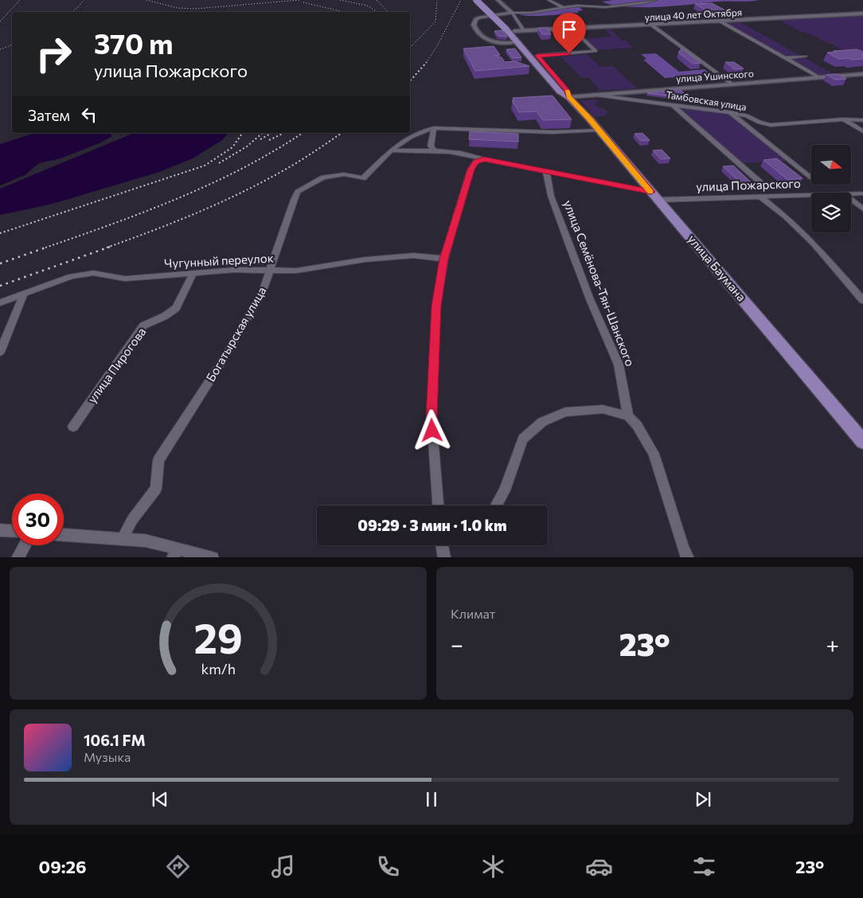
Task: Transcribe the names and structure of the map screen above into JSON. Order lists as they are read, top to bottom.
{
  "streets": {
    "main road": ["улица Баумана"],
    "street": [
      "улица 40 лет Октября",
      "улица Ушинского",
      "Тамбовская улица",
      "улица Пожарского",
      "Чугунный переулок",
      "улица Семёнова-Тян-Шанского",
      "Богатырская улица",
      "улица Пирогова"
    ]
  },
  "crossings": [
    ["улица Ушинского", "Тамбовская улица"],
    ["улица Ушинского", "улица Баумана"],
    ["улица Пожарского", "улица Баумана"],
    ["улица Пожарского", "улица Семёнова-Тян-Шанского"],
    ["Чугунный переулок", "Богатырская улица"],
    ["Чугунный переулок", "улица Пирогова"]
  ],
  "north": "right",
  "page": {
    "turn": ["370 m", "улица Пожарского"],
    "then": "Затем",
    "limit": "30",
    "trip": "09:29 · 3 мин · 1.0 km",
    "tile": "Климат",
    "heat": ["−", "23°", "+"],
    "song": ["106.1 FM", "Музыка"],
    "tabs": ["09:26", "23°"],
    "gauge": ["29", "km/h"]
  }
}
